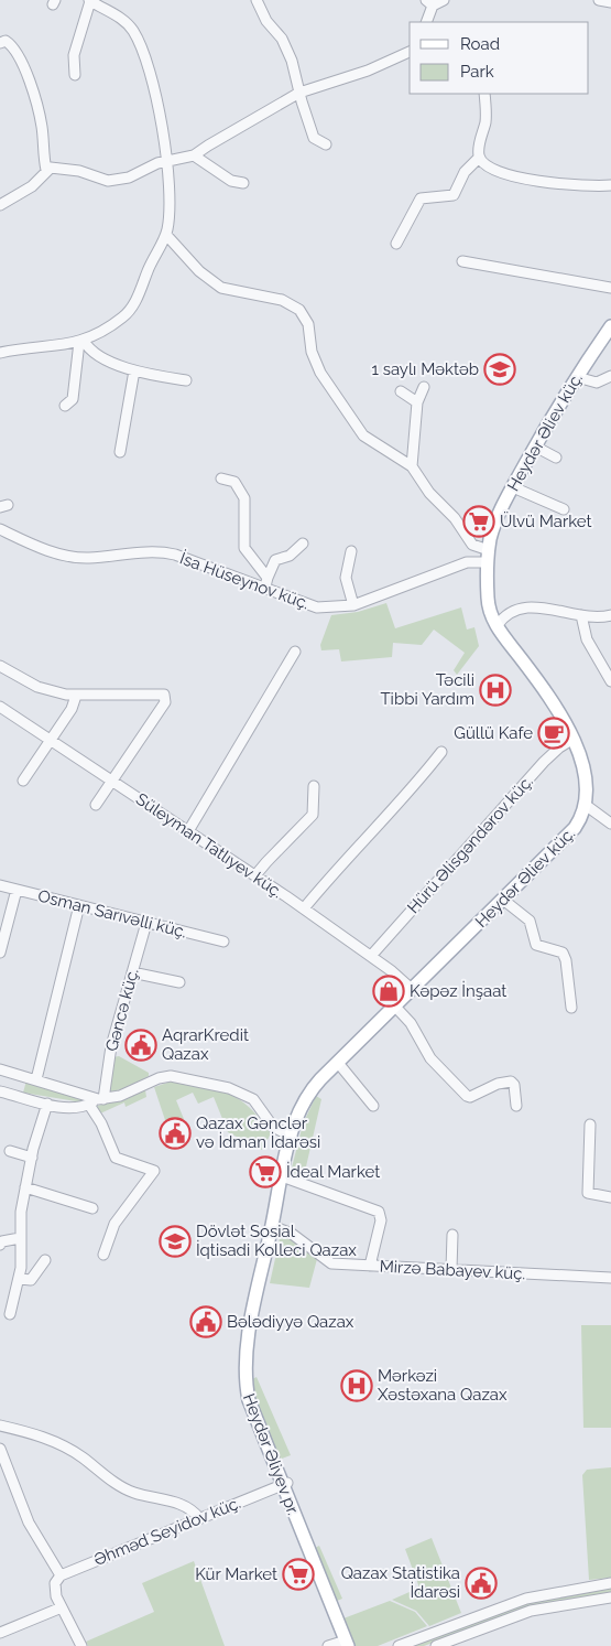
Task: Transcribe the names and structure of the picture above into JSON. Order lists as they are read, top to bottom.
{
  "streets": {
    "main road": ["Heydər Əliev küç."],
    "street": [
      "İsa Hüseynov küç.",
      "Hürü Əlisgəndərov küç.",
      "Süleyman Tatlıyev küç.",
      "Osman Sarıvəlli küç.",
      "Gəncə küç.",
      "Mirzə Babayev küç.",
      "Əhməd Seyidov küç."
    ]
  },
  "crossings": [
    ["Heydər Əliev küç.", "İsa Hüseynov küç."],
    ["Heydər Əliev küç.", "Hürü Əlisgəndərov küç."],
    ["Heydər Əliev küç.", "Süleyman Tatlıyev küç."],
    ["Heydər Əliev küç.", "Mirzə Babayev küç."],
    ["Heydər Əliev küç.", "Əhməd Seyidov küç."],
    ["Hürü Əlisgəndərov küç.", "Süleyman Tatlıyev küç."],
    ["Osman Sarıvəlli küç.", "Gəncə küç."]
  ],
  "places": {
    "school or university": ["1 saylı Məktəb", "Dövlət Sosial İqtisadi Kolleci Qazax"],
    "supermarket": ["Ülvü Market", "İdeal Market", "Kür Market"],
    "hospital": ["Təcili Tibbi Yardım", "Mərkəzi Xəstəxana Qazax"],
    "cafe": ["Güllü Kafe"],
    "shop": ["Kəpəz İnşaat"],
    "public building": [
      "AqrarKredit Qazax",
      "Qazax Gənclər və İdman İdarəsi",
      "Bələdiyyə Qazax",
      "Qazax Statistika İdarəsi"
    ]
  },
  "legend": ["Road", "Park"]
}
